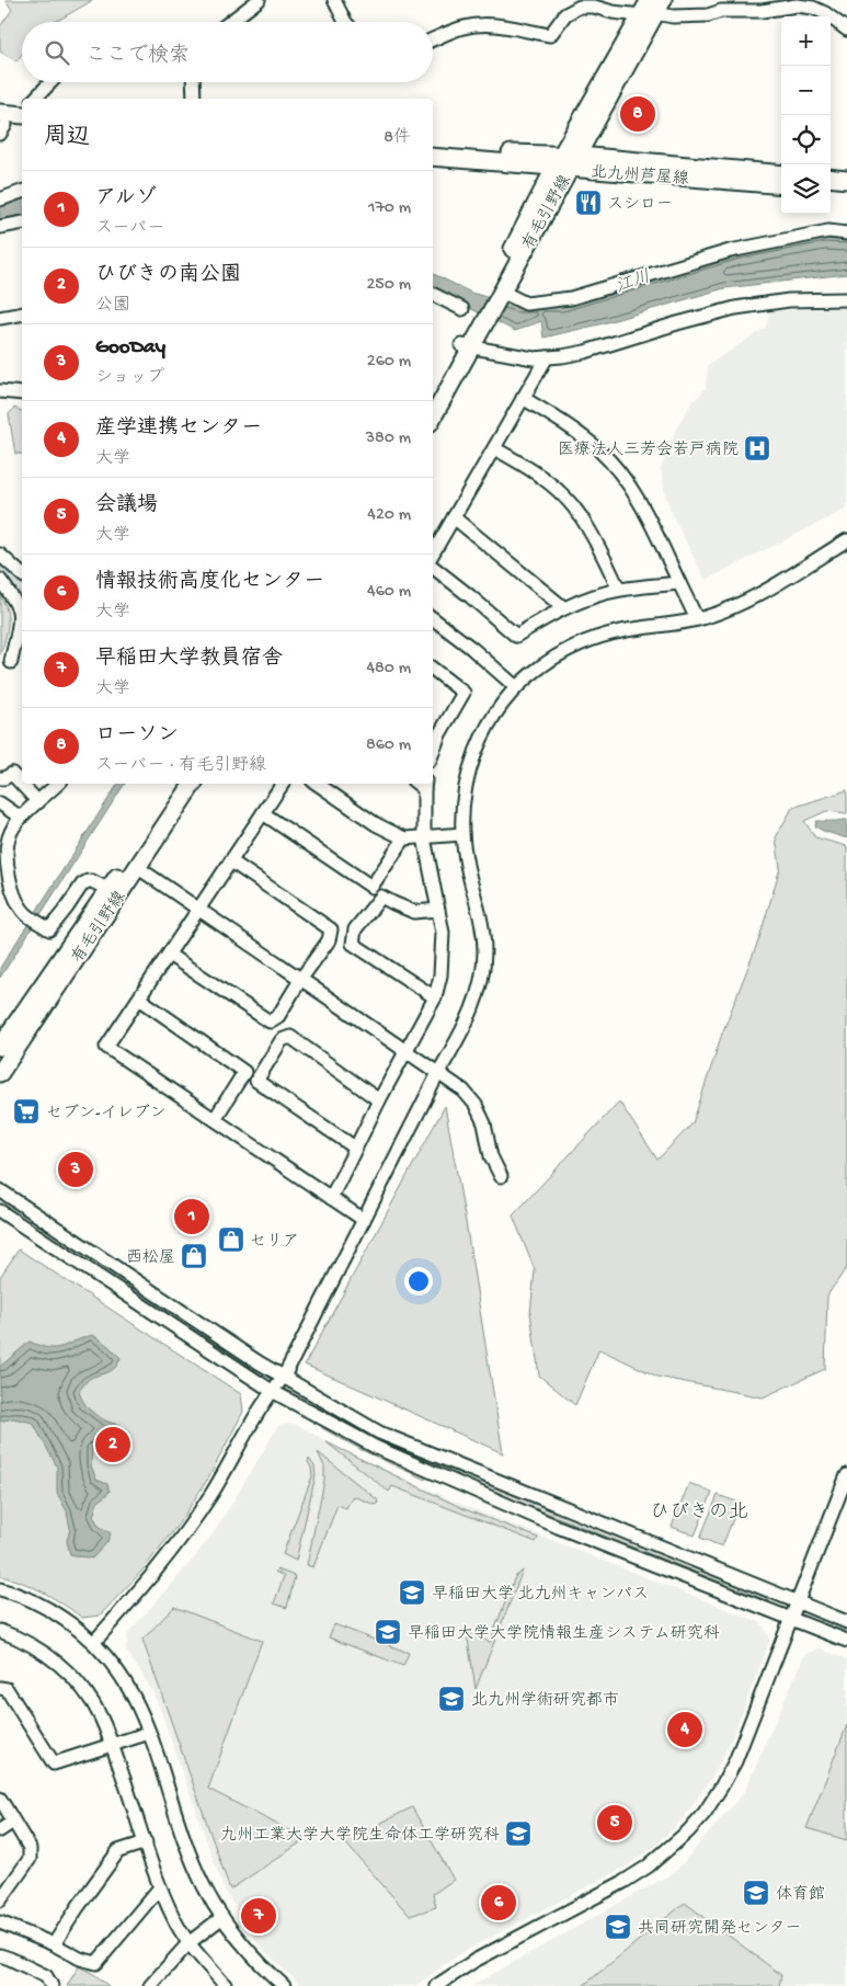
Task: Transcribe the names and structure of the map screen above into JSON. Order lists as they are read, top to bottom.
{
  "streets": {
    "main road": ["北九州芦屋線", "有毛引野線"]
  },
  "crossings": [
    ["北九州芦屋線", "有毛引野線"]
  ],
  "districts": ["ひびきの北"],
  "water": ["江川"],
  "places": {
    "restaurant": ["スシロー"],
    "hospital": ["医療法人三芳会若戸病院"],
    "supermarket": ["セブン-イレブン"],
    "shop": ["セリア", "西松屋"],
    "school or university": [
      "早稲田大学 北九州キャンパス",
      "早稲田大学大学院情報生産システム研究科",
      "北九州学術研究都市",
      "九州工業大学大学院生命体工学研究科",
      "体育館",
      "共同研究開発センター"
    ]
  },
  "page": {
    "map_buttons": ["+", "−"],
    "search": "ここで検索",
    "pins": [
      "8",
      "3",
      "1",
      "2",
      "4",
      "5",
      "6",
      "7"
    ],
    "heading": ["周辺", "8件"],
    "list": [
      {
        "mark": "1",
        "name": "アルゾ",
        "note": "スーパー",
        "value": "170 m"
      },
      {
        "mark": "2",
        "name": "ひびきの南公園",
        "note": "公園",
        "value": "250 m"
      },
      {
        "mark": "3",
        "name": "GooDay",
        "note": "ショップ",
        "value": "260 m"
      },
      {
        "mark": "4",
        "name": "産学連携センター",
        "note": "大学",
        "value": "380 m"
      },
      {
        "mark": "5",
        "name": "会議場",
        "note": "大学",
        "value": "420 m"
      },
      {
        "mark": "6",
        "name": "情報技術高度化センター",
        "note": "大学",
        "value": "460 m"
      },
      {
        "mark": "7",
        "name": "早稲田大学教員宿舎",
        "note": "大学",
        "value": "480 m"
      },
      {
        "mark": "8",
        "name": "ローソン",
        "note": "スーパー · 有毛引野線",
        "value": "860 m"
      }
    ]
  }
}
